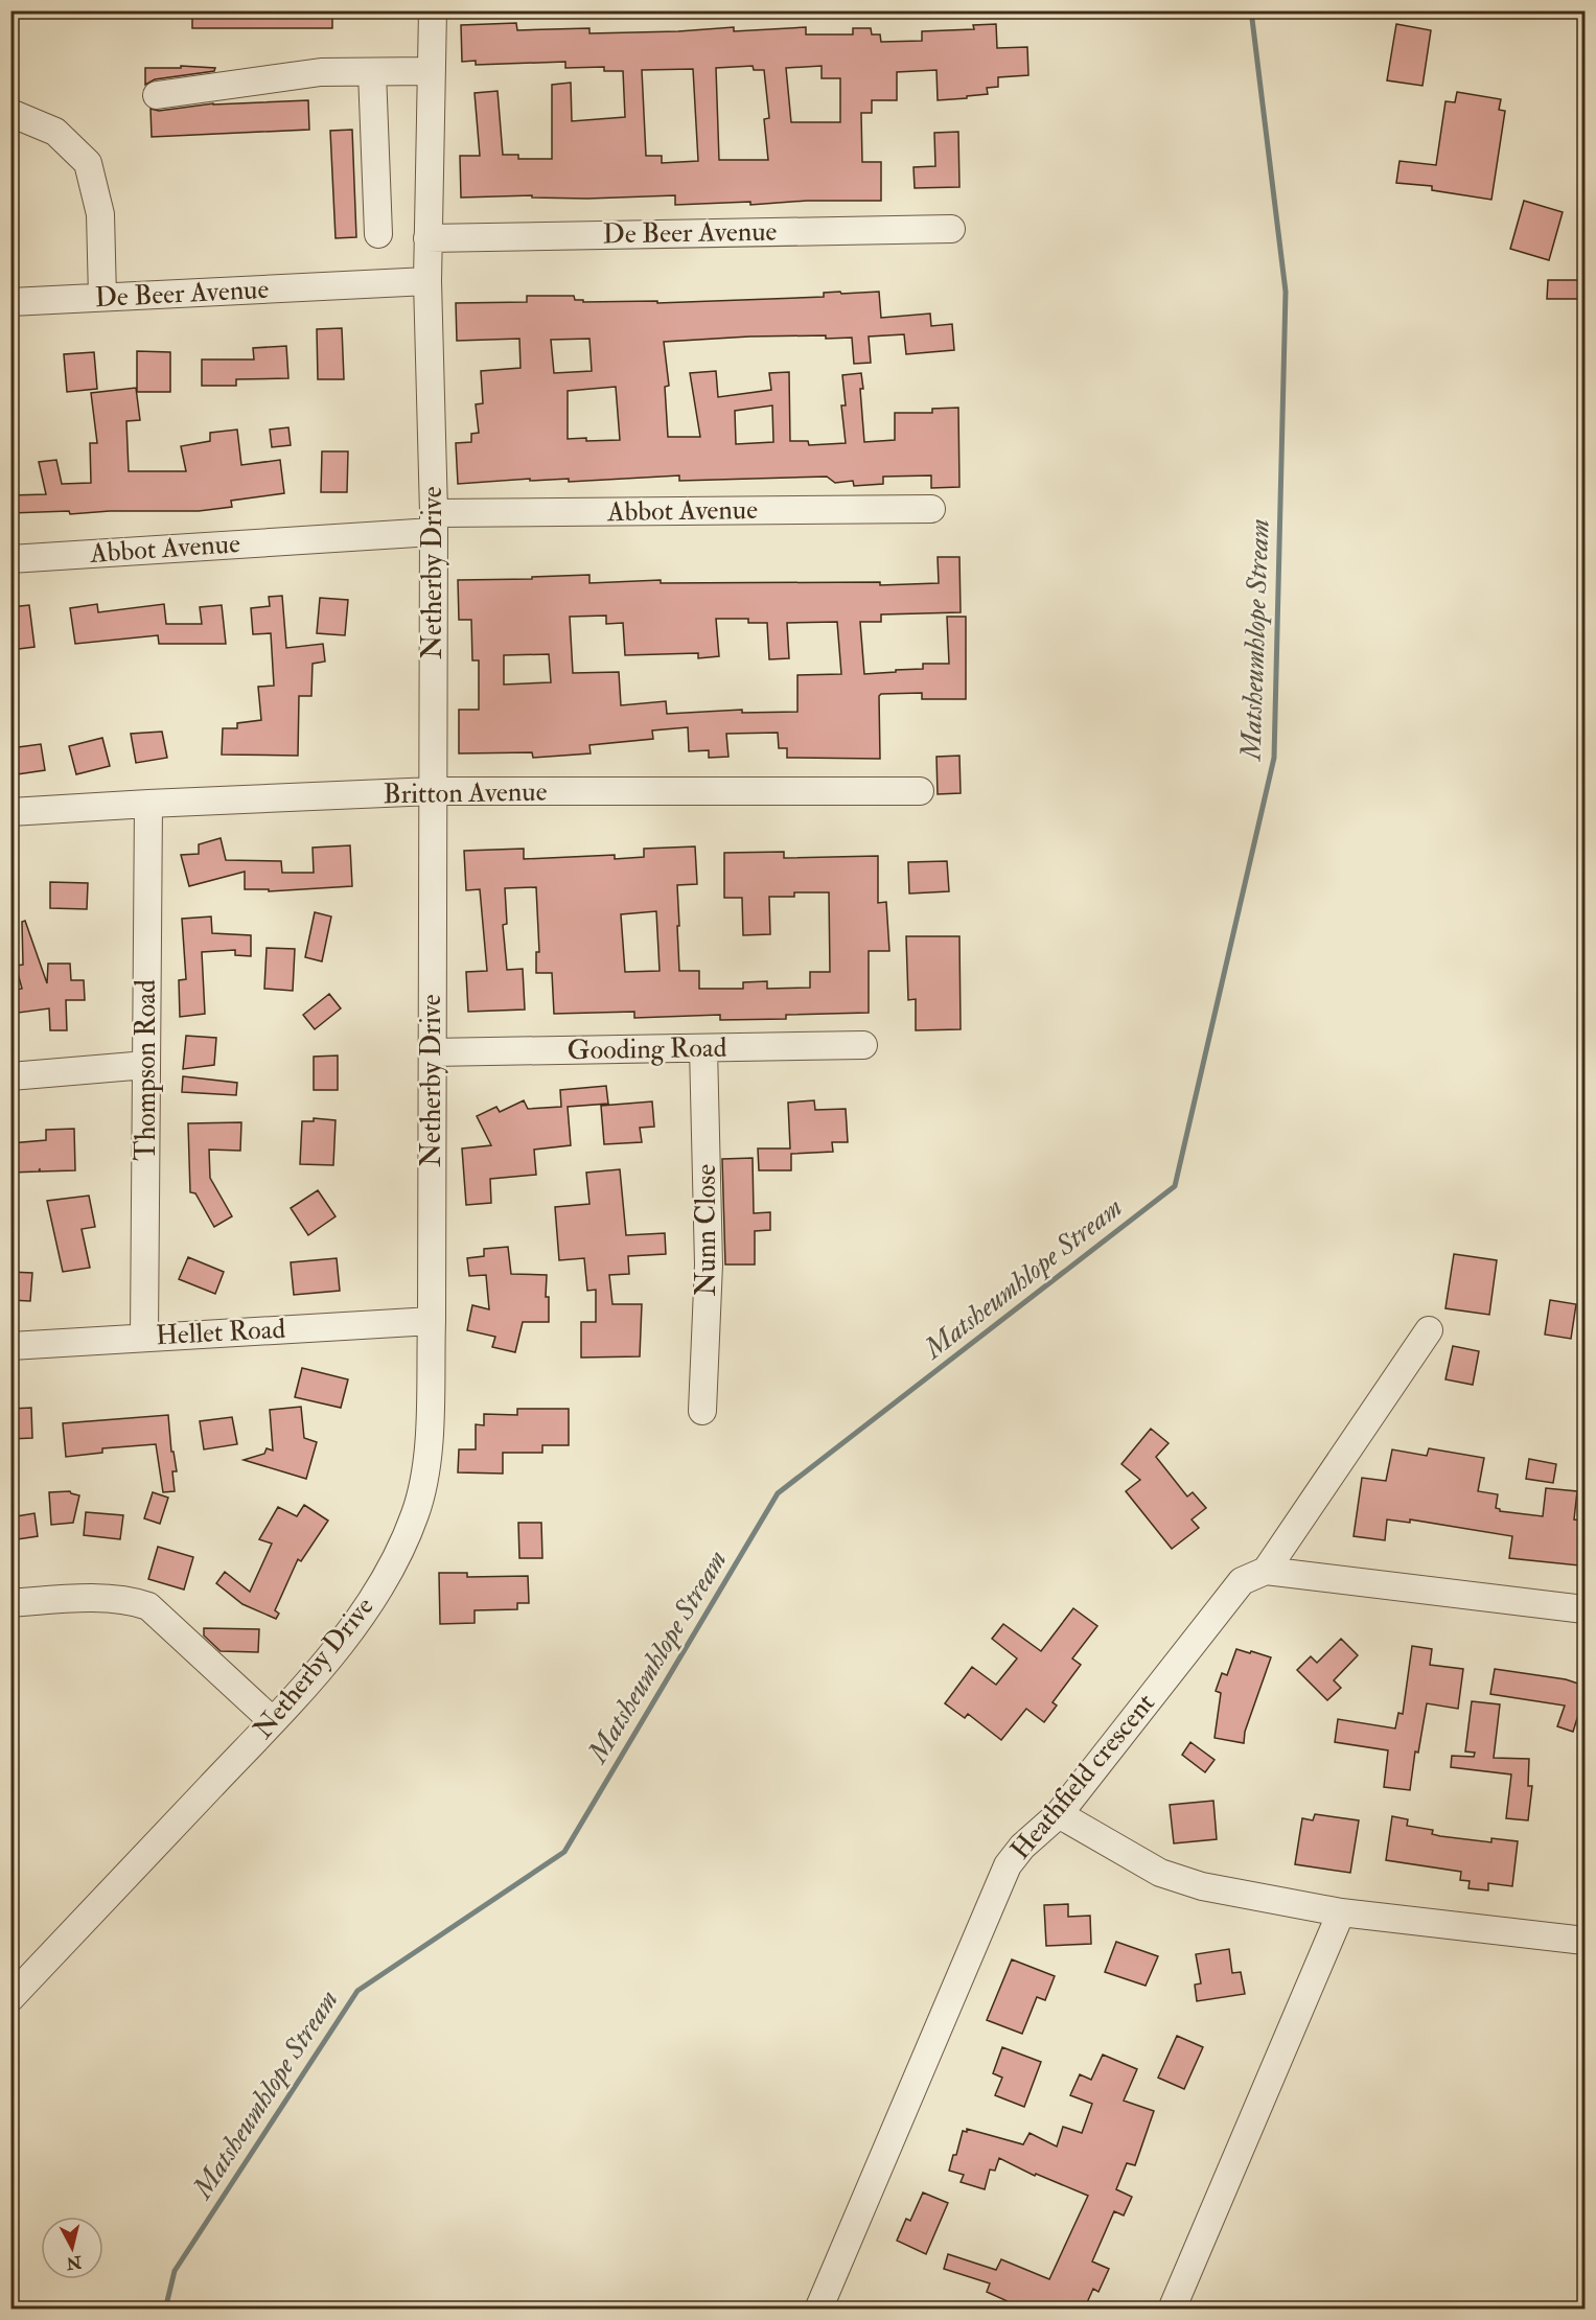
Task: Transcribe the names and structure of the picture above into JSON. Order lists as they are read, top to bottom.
{
  "streets": {
    "street": [
      "De Beer Avenue",
      "Abbot Avenue",
      "Netherby Drive",
      "Britton Avenue",
      "Gooding Road",
      "Thompson Road",
      "Nunn Close",
      "Hellet Road",
      "Heathfield crescent"
    ]
  },
  "crossings": [
    ["De Beer Avenue", "Netherby Drive"],
    ["Abbot Avenue", "Netherby Drive"],
    ["Netherby Drive", "Britton Avenue"],
    ["Netherby Drive", "Gooding Road"],
    ["Netherby Drive", "Hellet Road"],
    ["Britton Avenue", "Thompson Road"],
    ["Gooding Road", "Nunn Close"],
    ["Thompson Road", "Hellet Road"]
  ],
  "water": ["Matsheumhlope Stream"],
  "north": "bottom"
}
